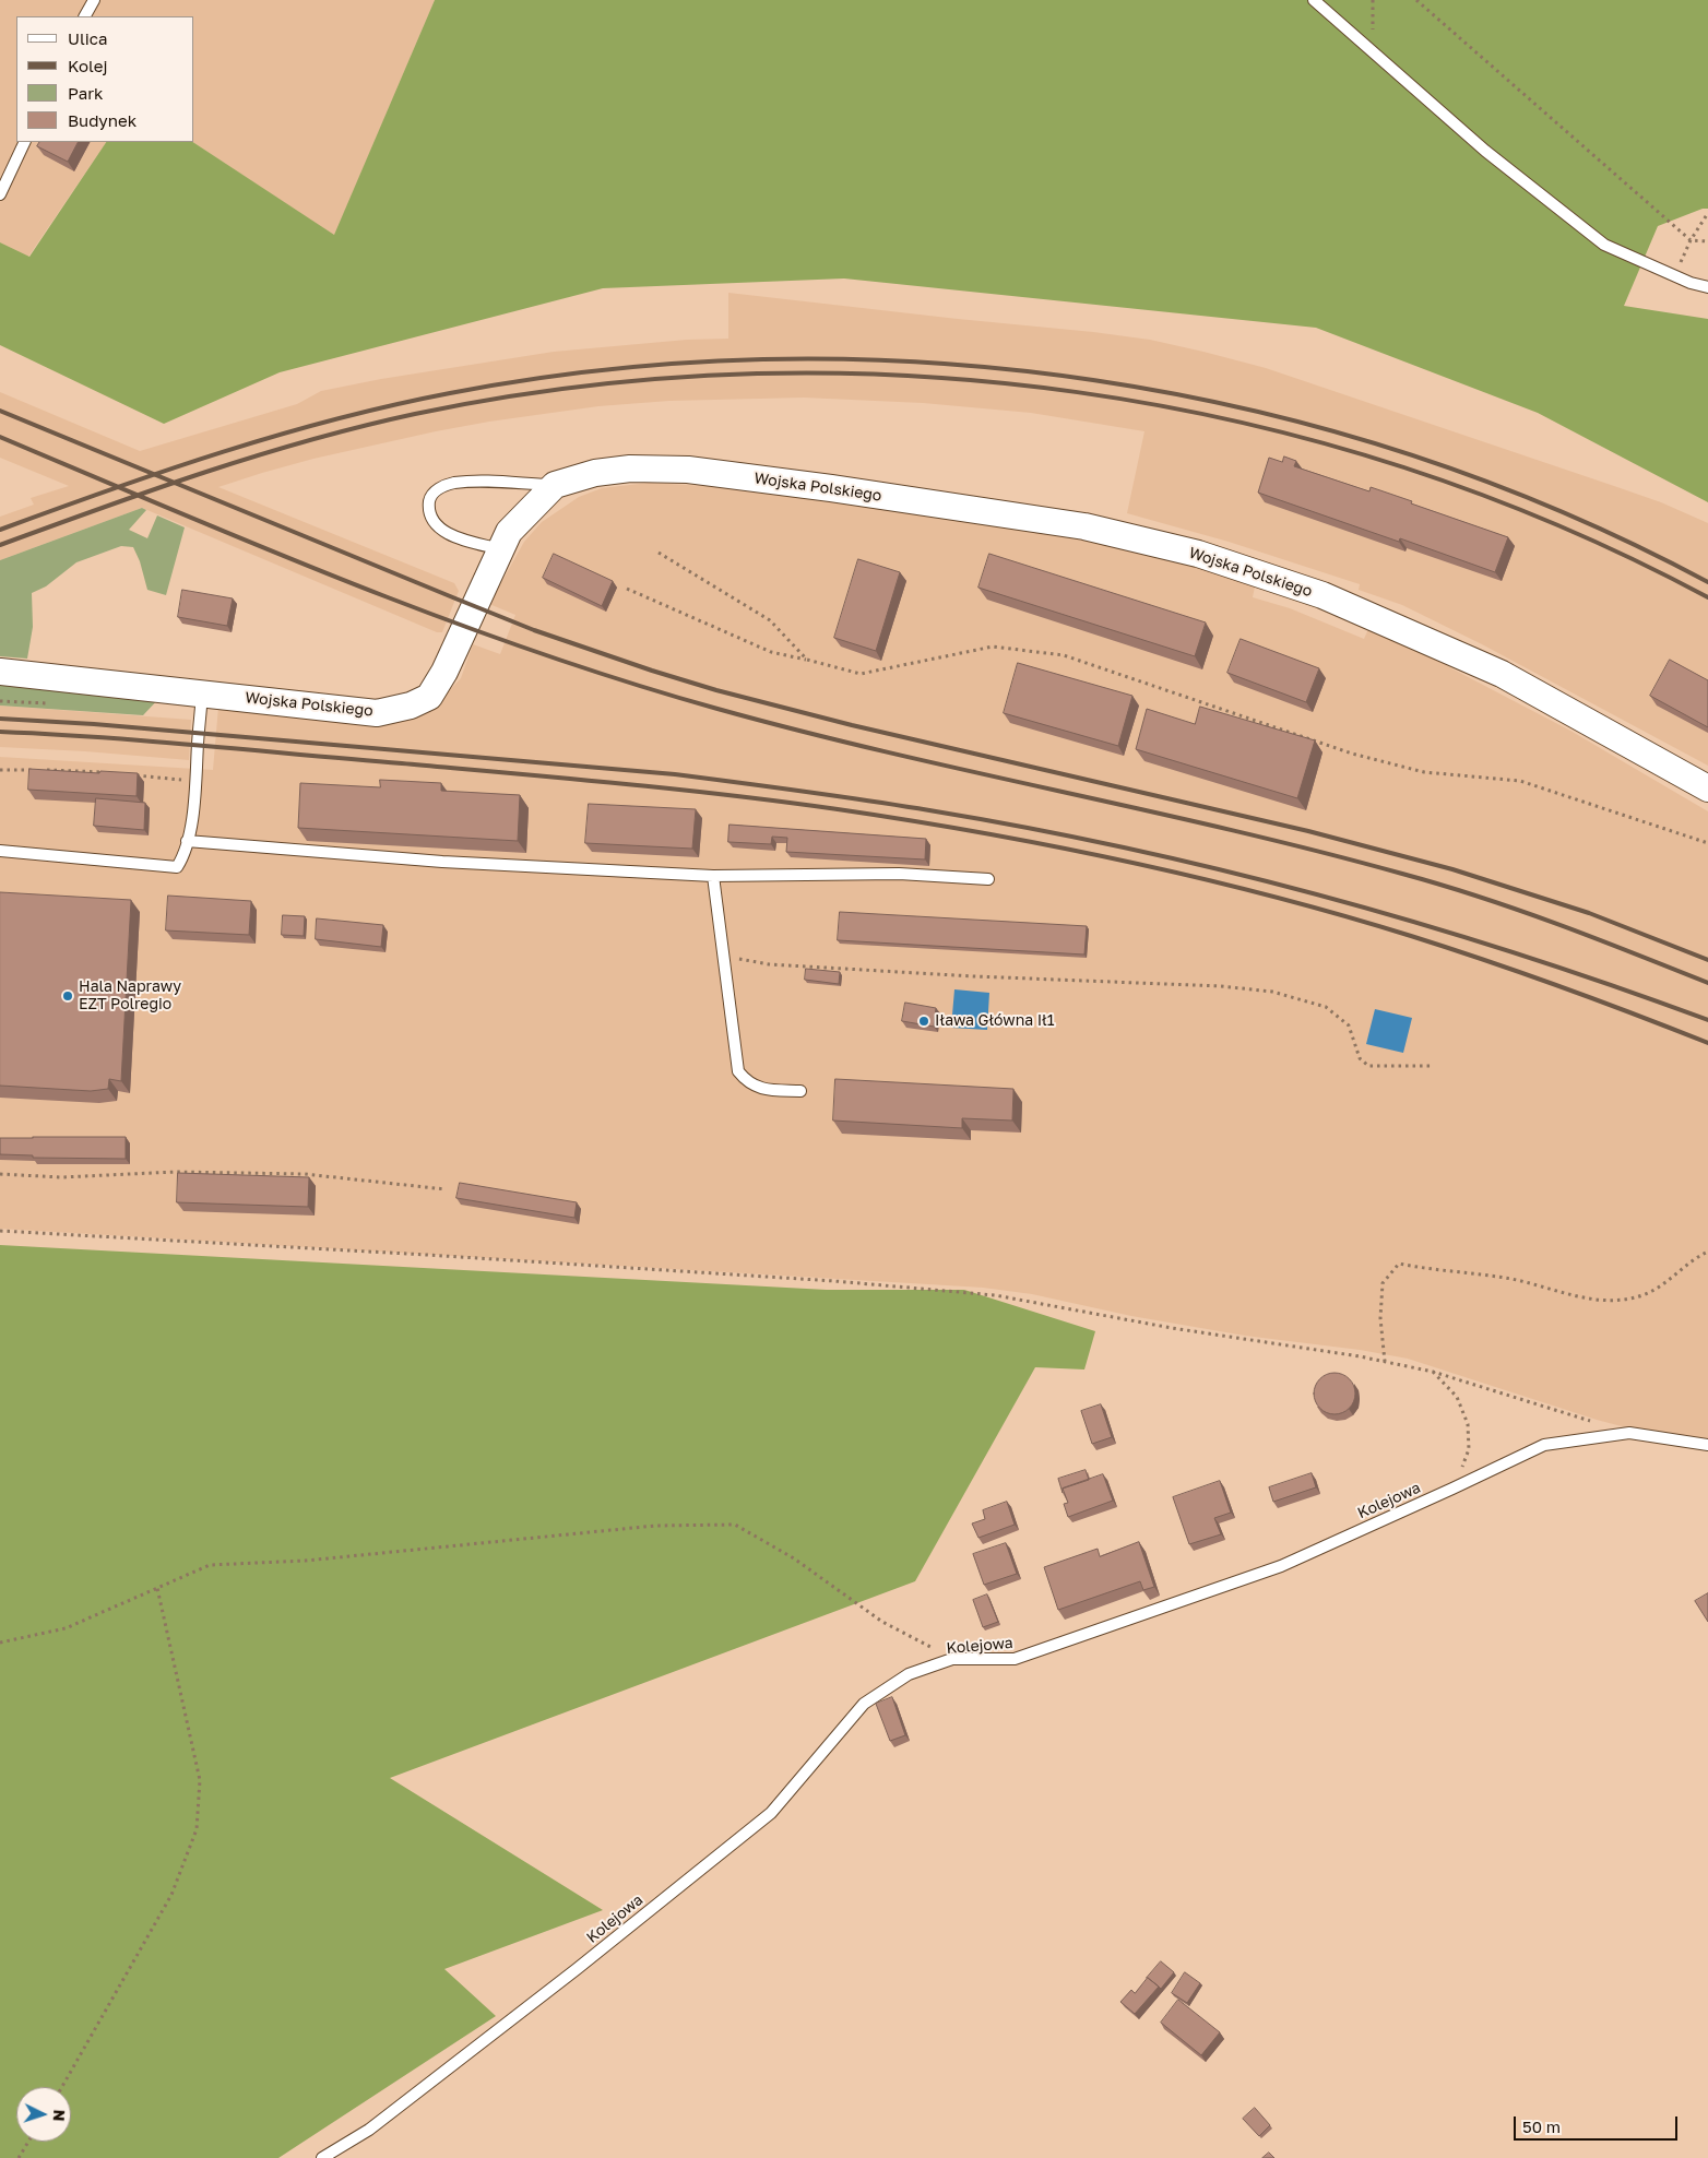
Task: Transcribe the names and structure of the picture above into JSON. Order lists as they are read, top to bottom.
{
  "streets": {
    "street": ["Wojska Polskiego"],
    "lane": ["Kolejowa"]
  },
  "places": ["Hala Naprawy EZT Polregio", "Iława Główna Ił1"],
  "legend": [
    "Ulica",
    "Kolej",
    "Park",
    "Budynek"
  ],
  "scale_bar": "50 m",
  "north": "right"
}
